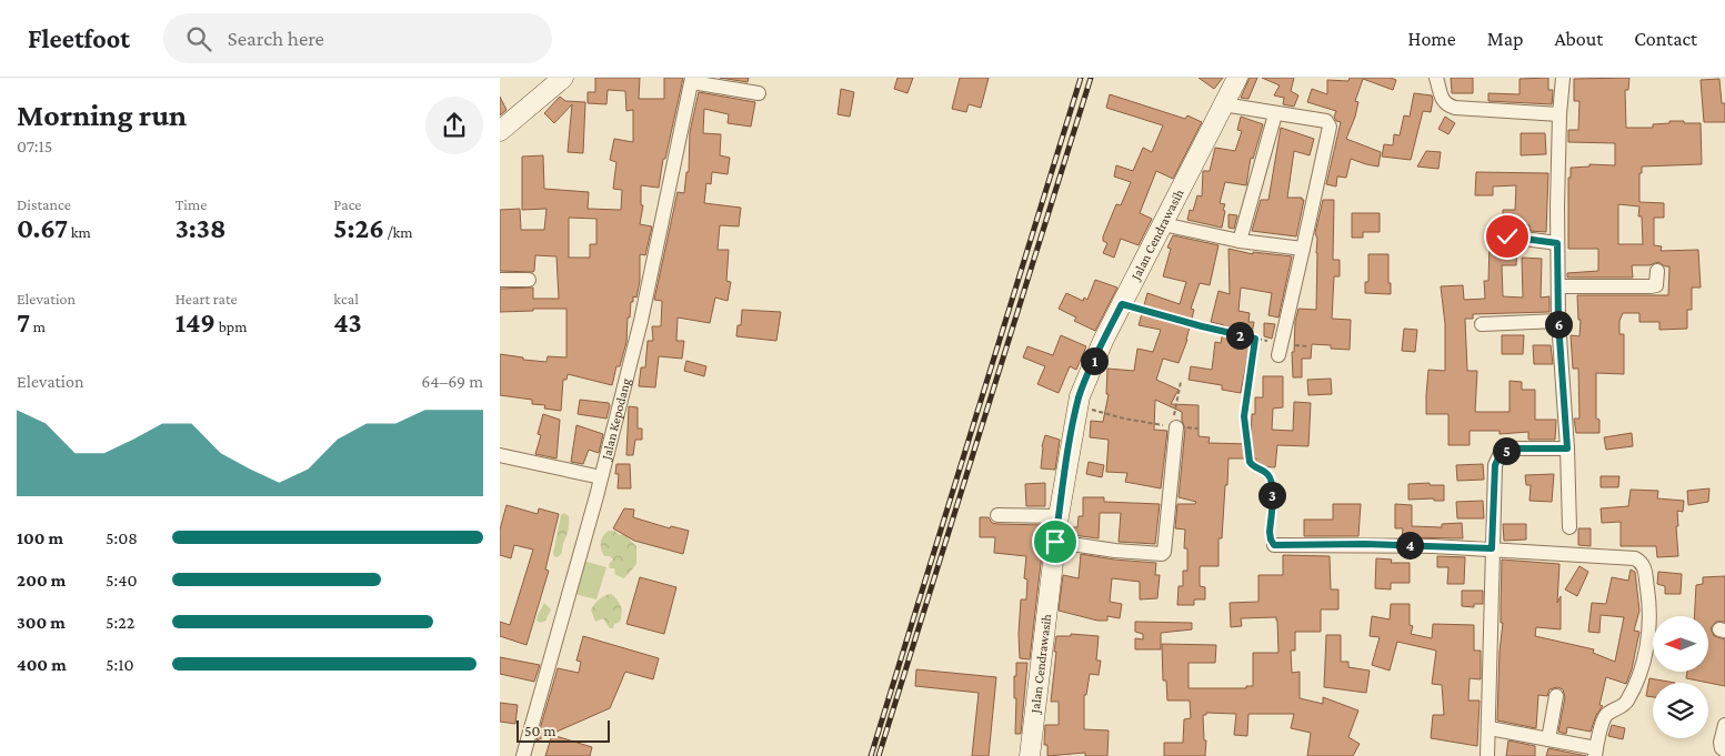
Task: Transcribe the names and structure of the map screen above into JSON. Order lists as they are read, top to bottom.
{
  "streets": {
    "main road": ["Jalan Cendrawasih"],
    "street": ["Jalan Kepodang"]
  },
  "scale_bar": "50 m",
  "north": "left",
  "page": {
    "header": "Fleetfoot",
    "search": "Search here",
    "nav": [
      "Home",
      "Map",
      "About",
      "Contact"
    ],
    "heading": ["Morning run", "07:15"],
    "stats": [
      ["Distance", "0.67 km"],
      ["Time", "3:38"],
      ["Pace", "5:26 /km"],
      ["Elevation", "7 m"],
      ["Heart rate", "149 bpm"],
      ["kcal", "43"]
    ],
    "pins": [
      "6",
      "2",
      "1",
      "5",
      "3",
      "4"
    ],
    "chart": ["Elevation", "64–69 m"],
    "list": [
      {
        "name": "100 m",
        "note": "5:08"
      },
      {
        "name": "200 m",
        "note": "5:40"
      },
      {
        "name": "300 m",
        "note": "5:22"
      },
      {
        "name": "400 m",
        "note": "5:10"
      }
    ],
    "scale": "50 m"
  }
}
